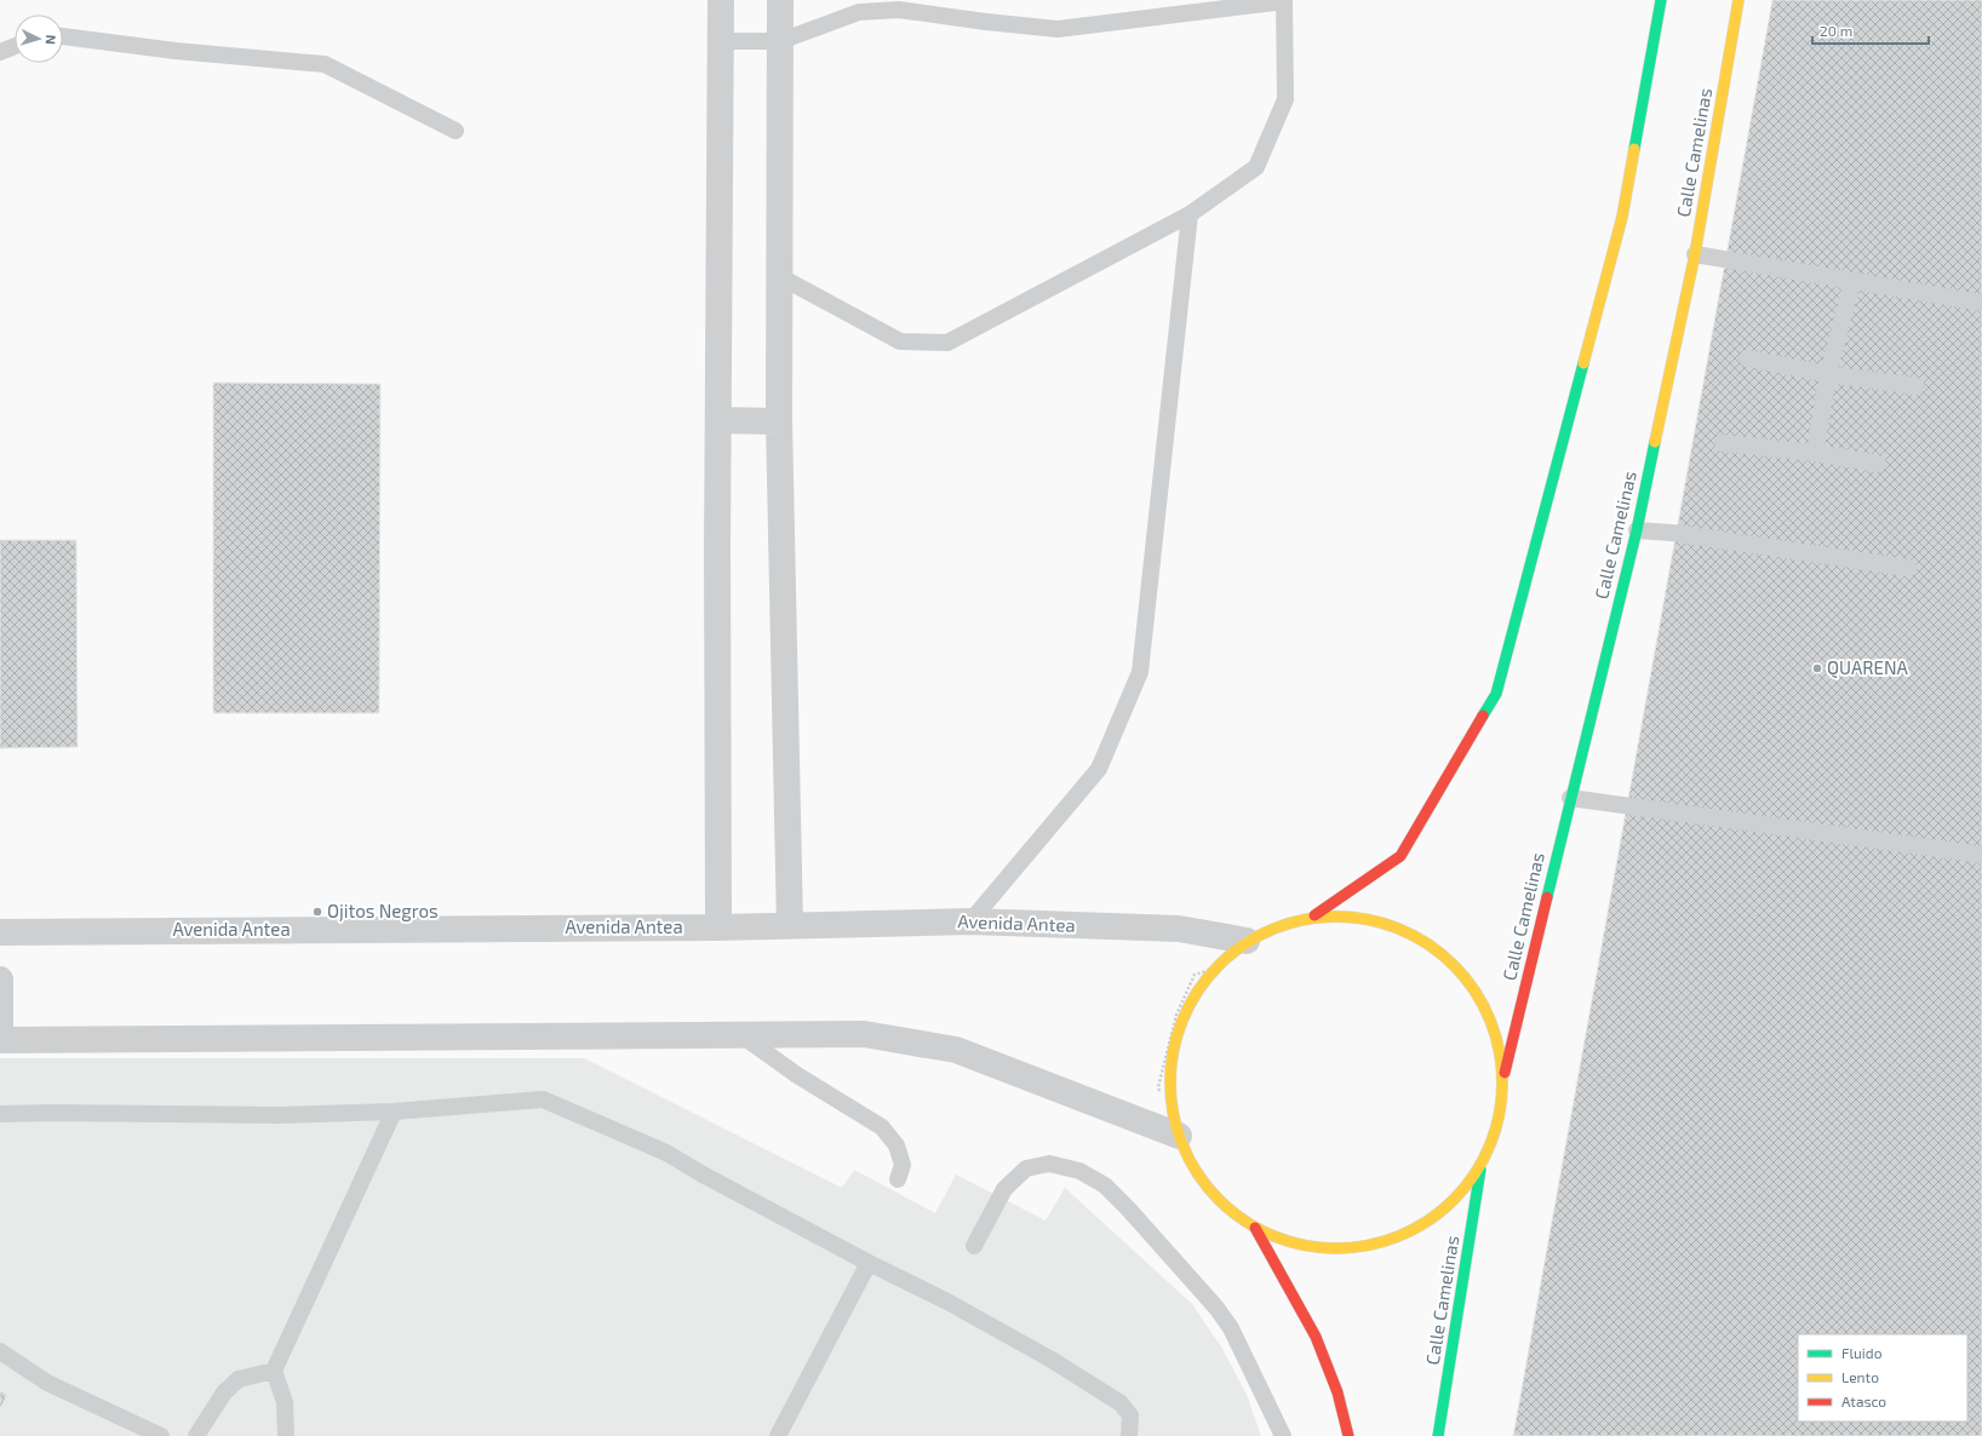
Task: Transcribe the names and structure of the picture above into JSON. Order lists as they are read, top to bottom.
{
  "streets": {
    "main road": ["Calle Camelinas"],
    "street": ["Avenida Antea"]
  },
  "places": ["QUARENA", "Ojitos Negros"],
  "legend": ["Fluido", "Lento", "Atasco"],
  "scale_bar": "20 m",
  "north": "right"
}
